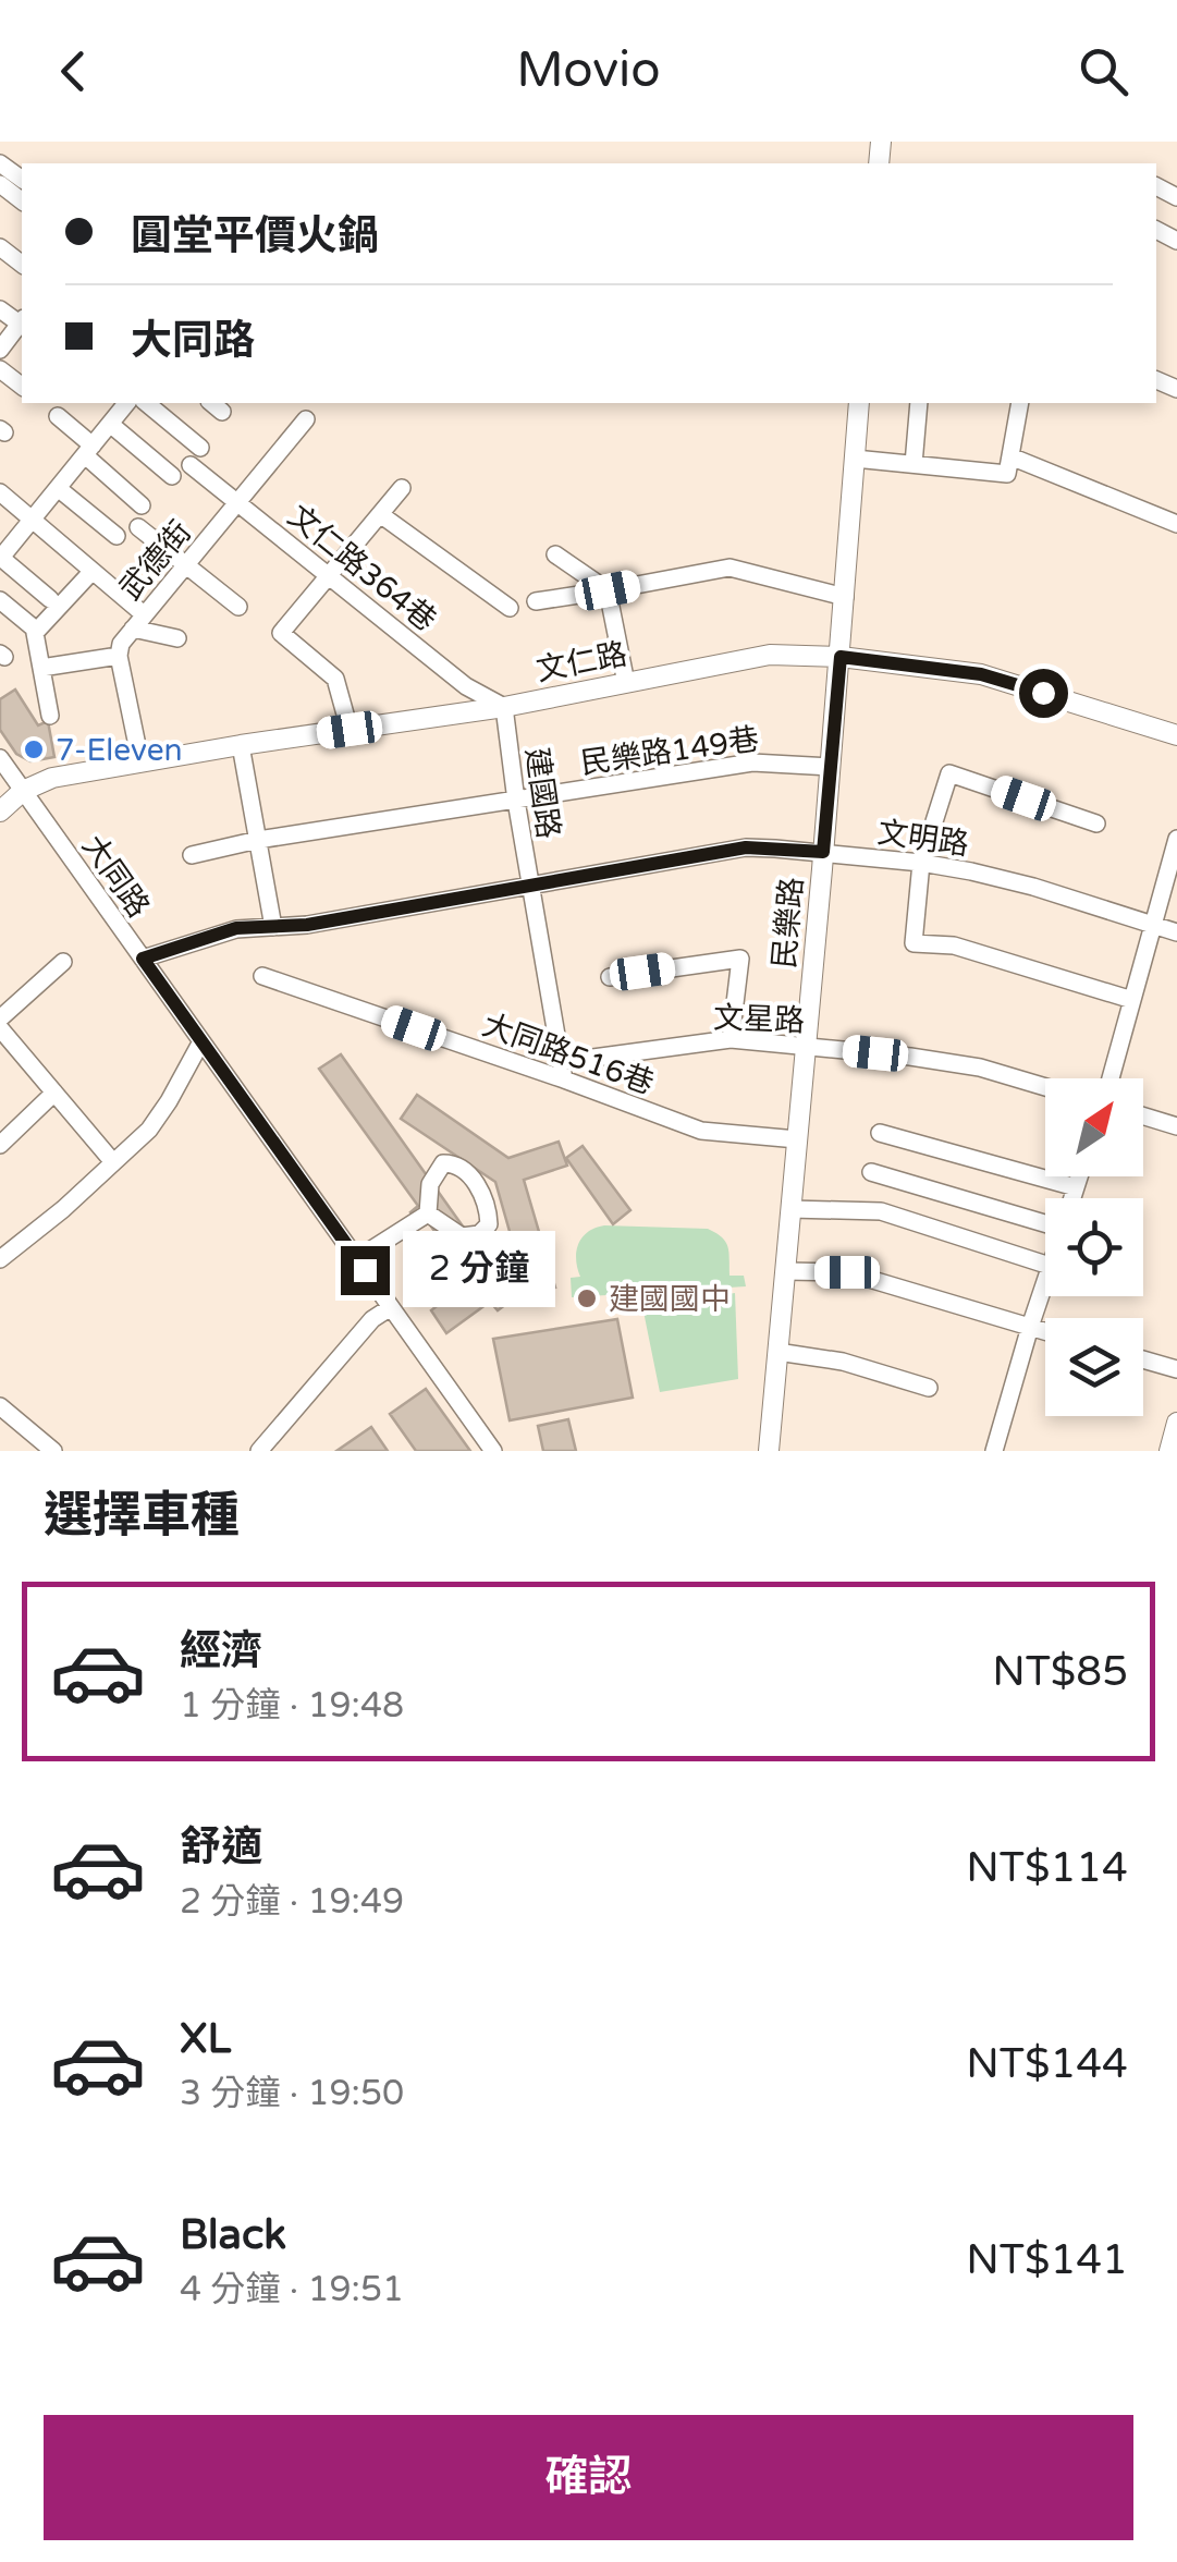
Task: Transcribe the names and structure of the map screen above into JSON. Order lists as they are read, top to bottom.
{
  "streets": {
    "main road": ["文仁路", "民樂路"],
    "street": [
      "武德街",
      "文仁路364巷",
      "民樂路149巷",
      "建國路",
      "文明路",
      "大同路",
      "文星路",
      "大同路516巷"
    ]
  },
  "crossings": [
    ["武德街", "文仁路364巷"],
    ["文仁路364巷", "文仁路"],
    ["文仁路364巷", "建國路"],
    ["文仁路", "建國路"],
    ["文仁路", "大同路"],
    ["文仁路", "民樂路"],
    ["民樂路149巷", "建國路"],
    ["民樂路149巷", "民樂路"],
    ["建國路", "文明路"],
    ["建國路", "文星路"],
    ["建國路", "大同路516巷"],
    ["文明路", "大同路"],
    ["文明路", "民樂路"],
    ["民樂路", "文星路"],
    ["民樂路", "大同路516巷"],
    ["文星路", "大同路516巷"]
  ],
  "places": ["7-Eleven", "建國國中"],
  "north": "top right",
  "page": {
    "header": "Movio",
    "banner": ["圓堂平價火鍋", "大同路"],
    "bubble": "2 分鐘",
    "heading": "選擇車種",
    "list": [
      {
        "name": "經濟",
        "note": "1 分鐘 · 19:48",
        "value": "NT$85"
      },
      {
        "name": "舒適",
        "note": "2 分鐘 · 19:49",
        "value": "NT$114"
      },
      {
        "name": "XL",
        "note": "3 分鐘 · 19:50",
        "value": "NT$144"
      },
      {
        "name": "Black",
        "note": "4 分鐘 · 19:51",
        "value": "NT$141"
      }
    ],
    "buttons": "確認"
  }
}
